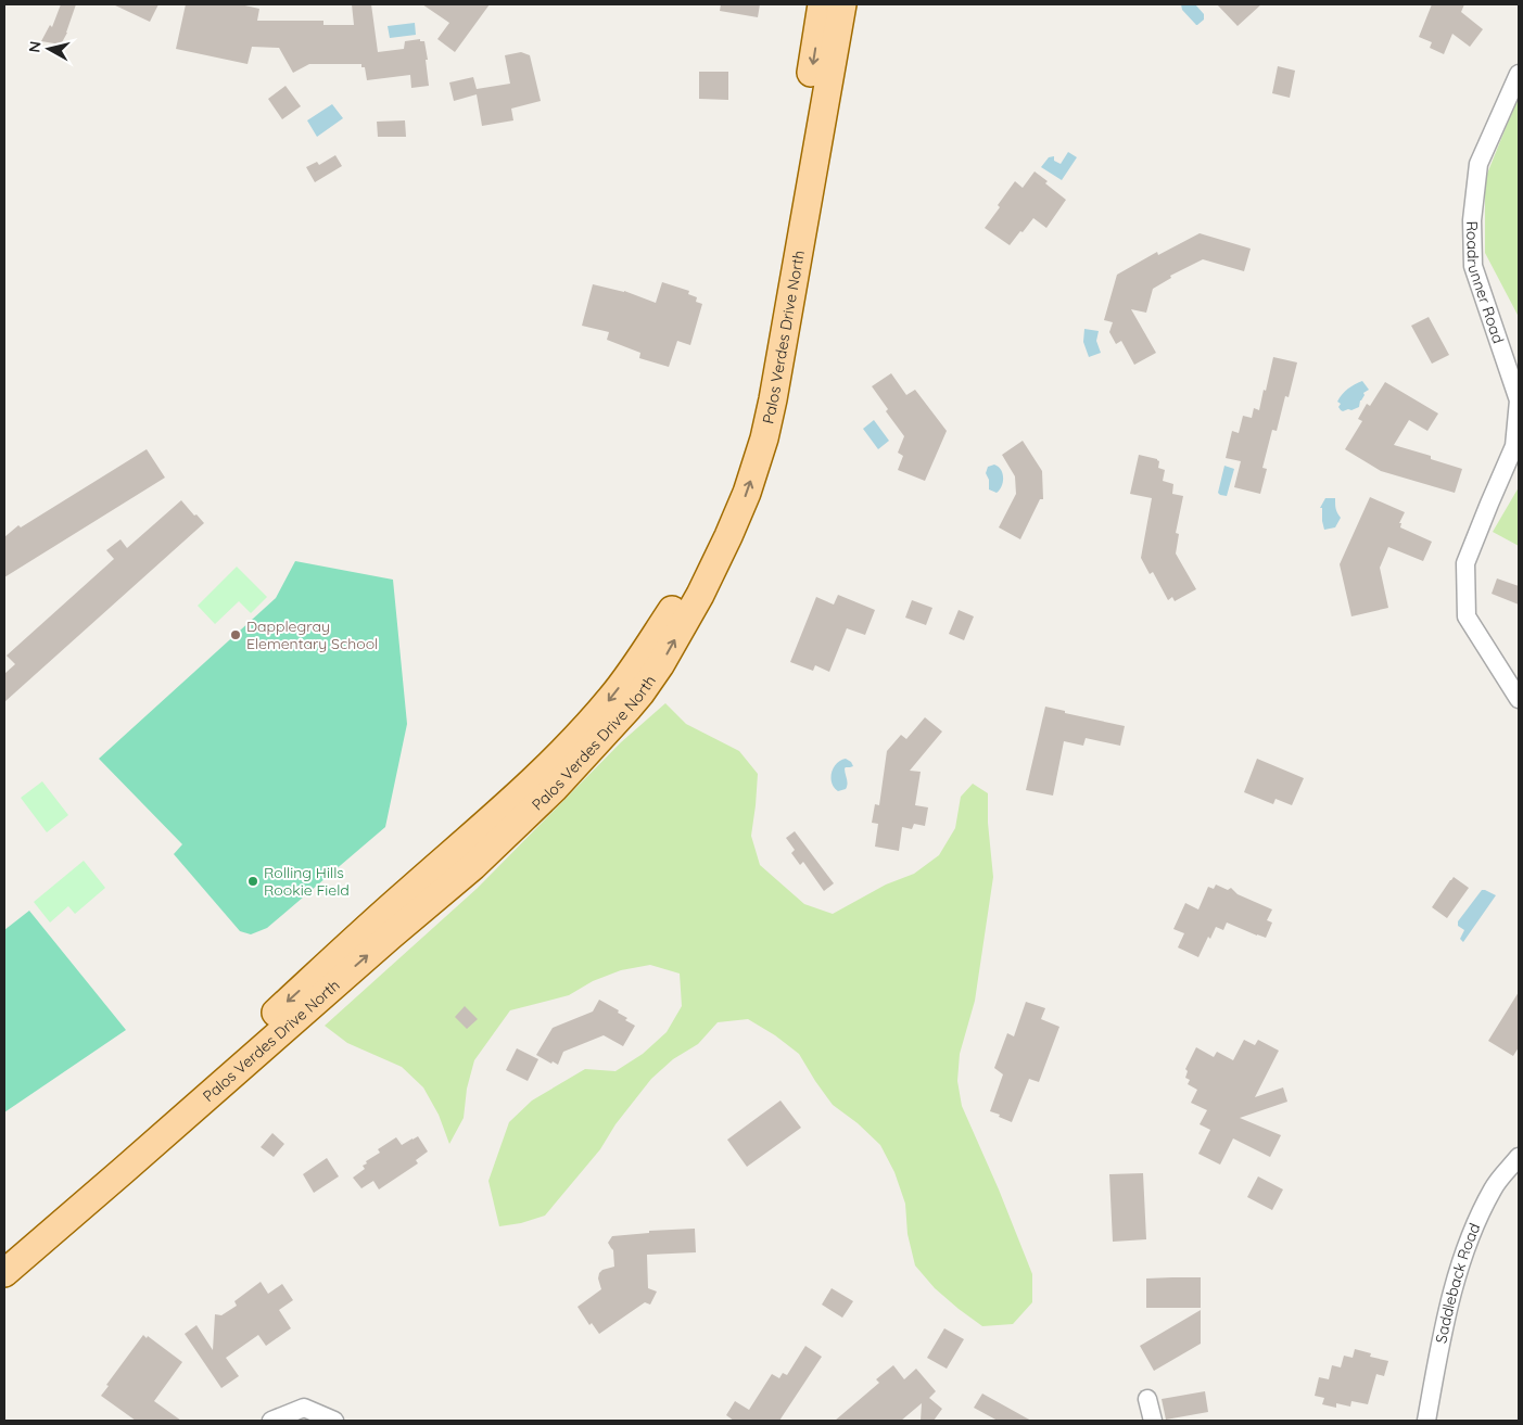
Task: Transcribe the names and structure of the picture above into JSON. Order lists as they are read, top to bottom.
{
  "streets": {
    "main road": ["Palos Verdes Drive North"],
    "street": ["Roadrunner Road", "Saddleback Road"]
  },
  "places": ["Dapplegray Elementary School", "Rolling Hills Rookie Field"],
  "north": "left"
}
